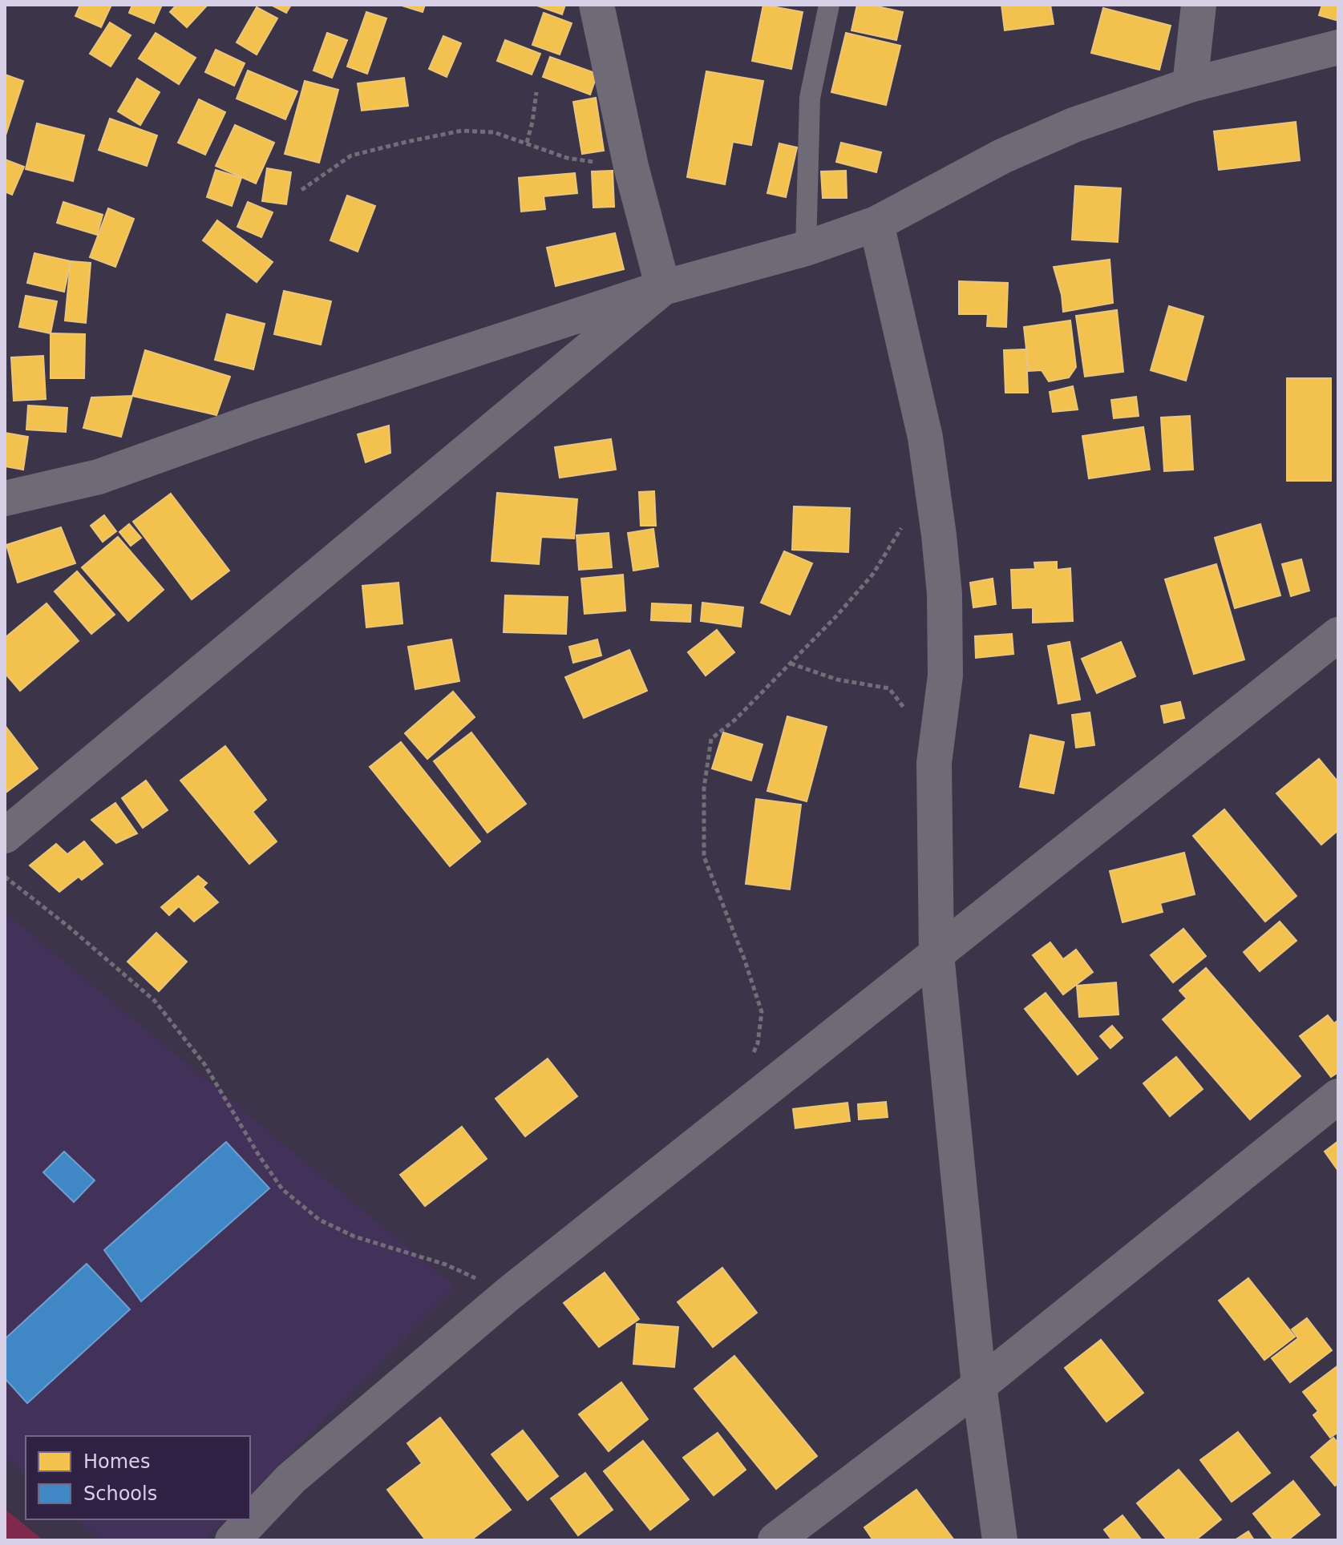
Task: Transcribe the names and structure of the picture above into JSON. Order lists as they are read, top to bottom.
{
  "legend": ["Homes", "Schools"]
}
